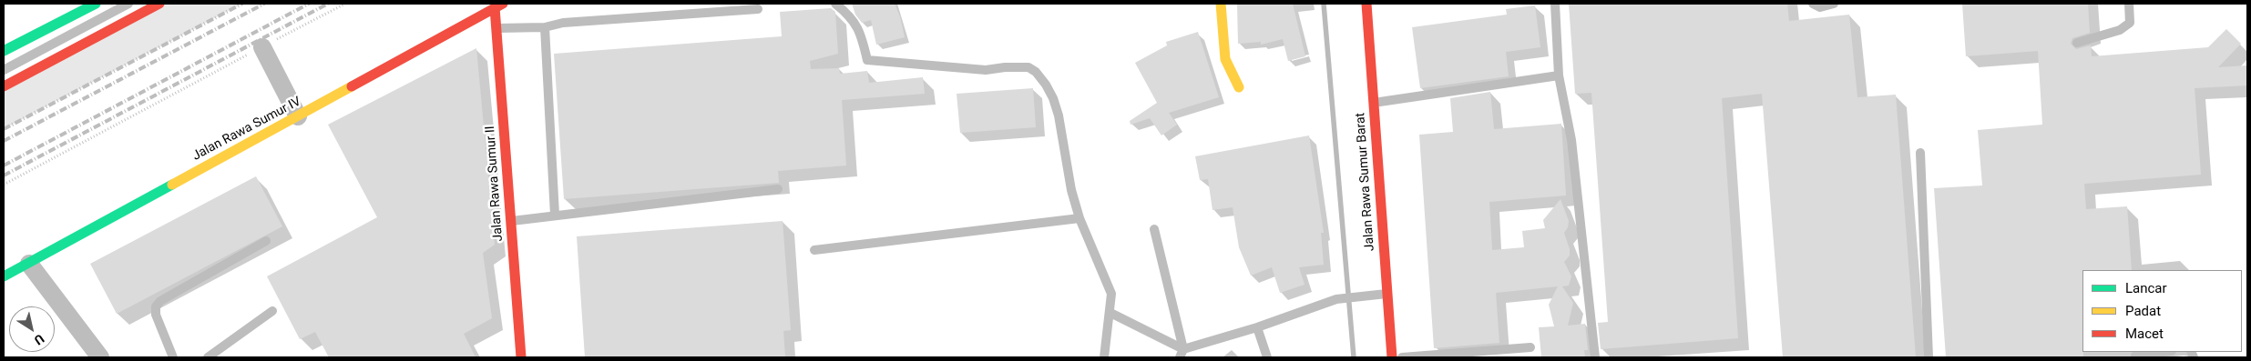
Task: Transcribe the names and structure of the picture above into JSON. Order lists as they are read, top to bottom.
{
  "streets": {
    "street": ["Jalan Rawa Sumur IV", "Jalan Rawa Sumur Barat", "Jalan Rawa Sumur II"]
  },
  "crossings": [
    ["Jalan Rawa Sumur IV", "Jalan Rawa Sumur II"]
  ],
  "legend": ["Lancar", "Padat", "Macet"],
  "north": "bottom right"
}
